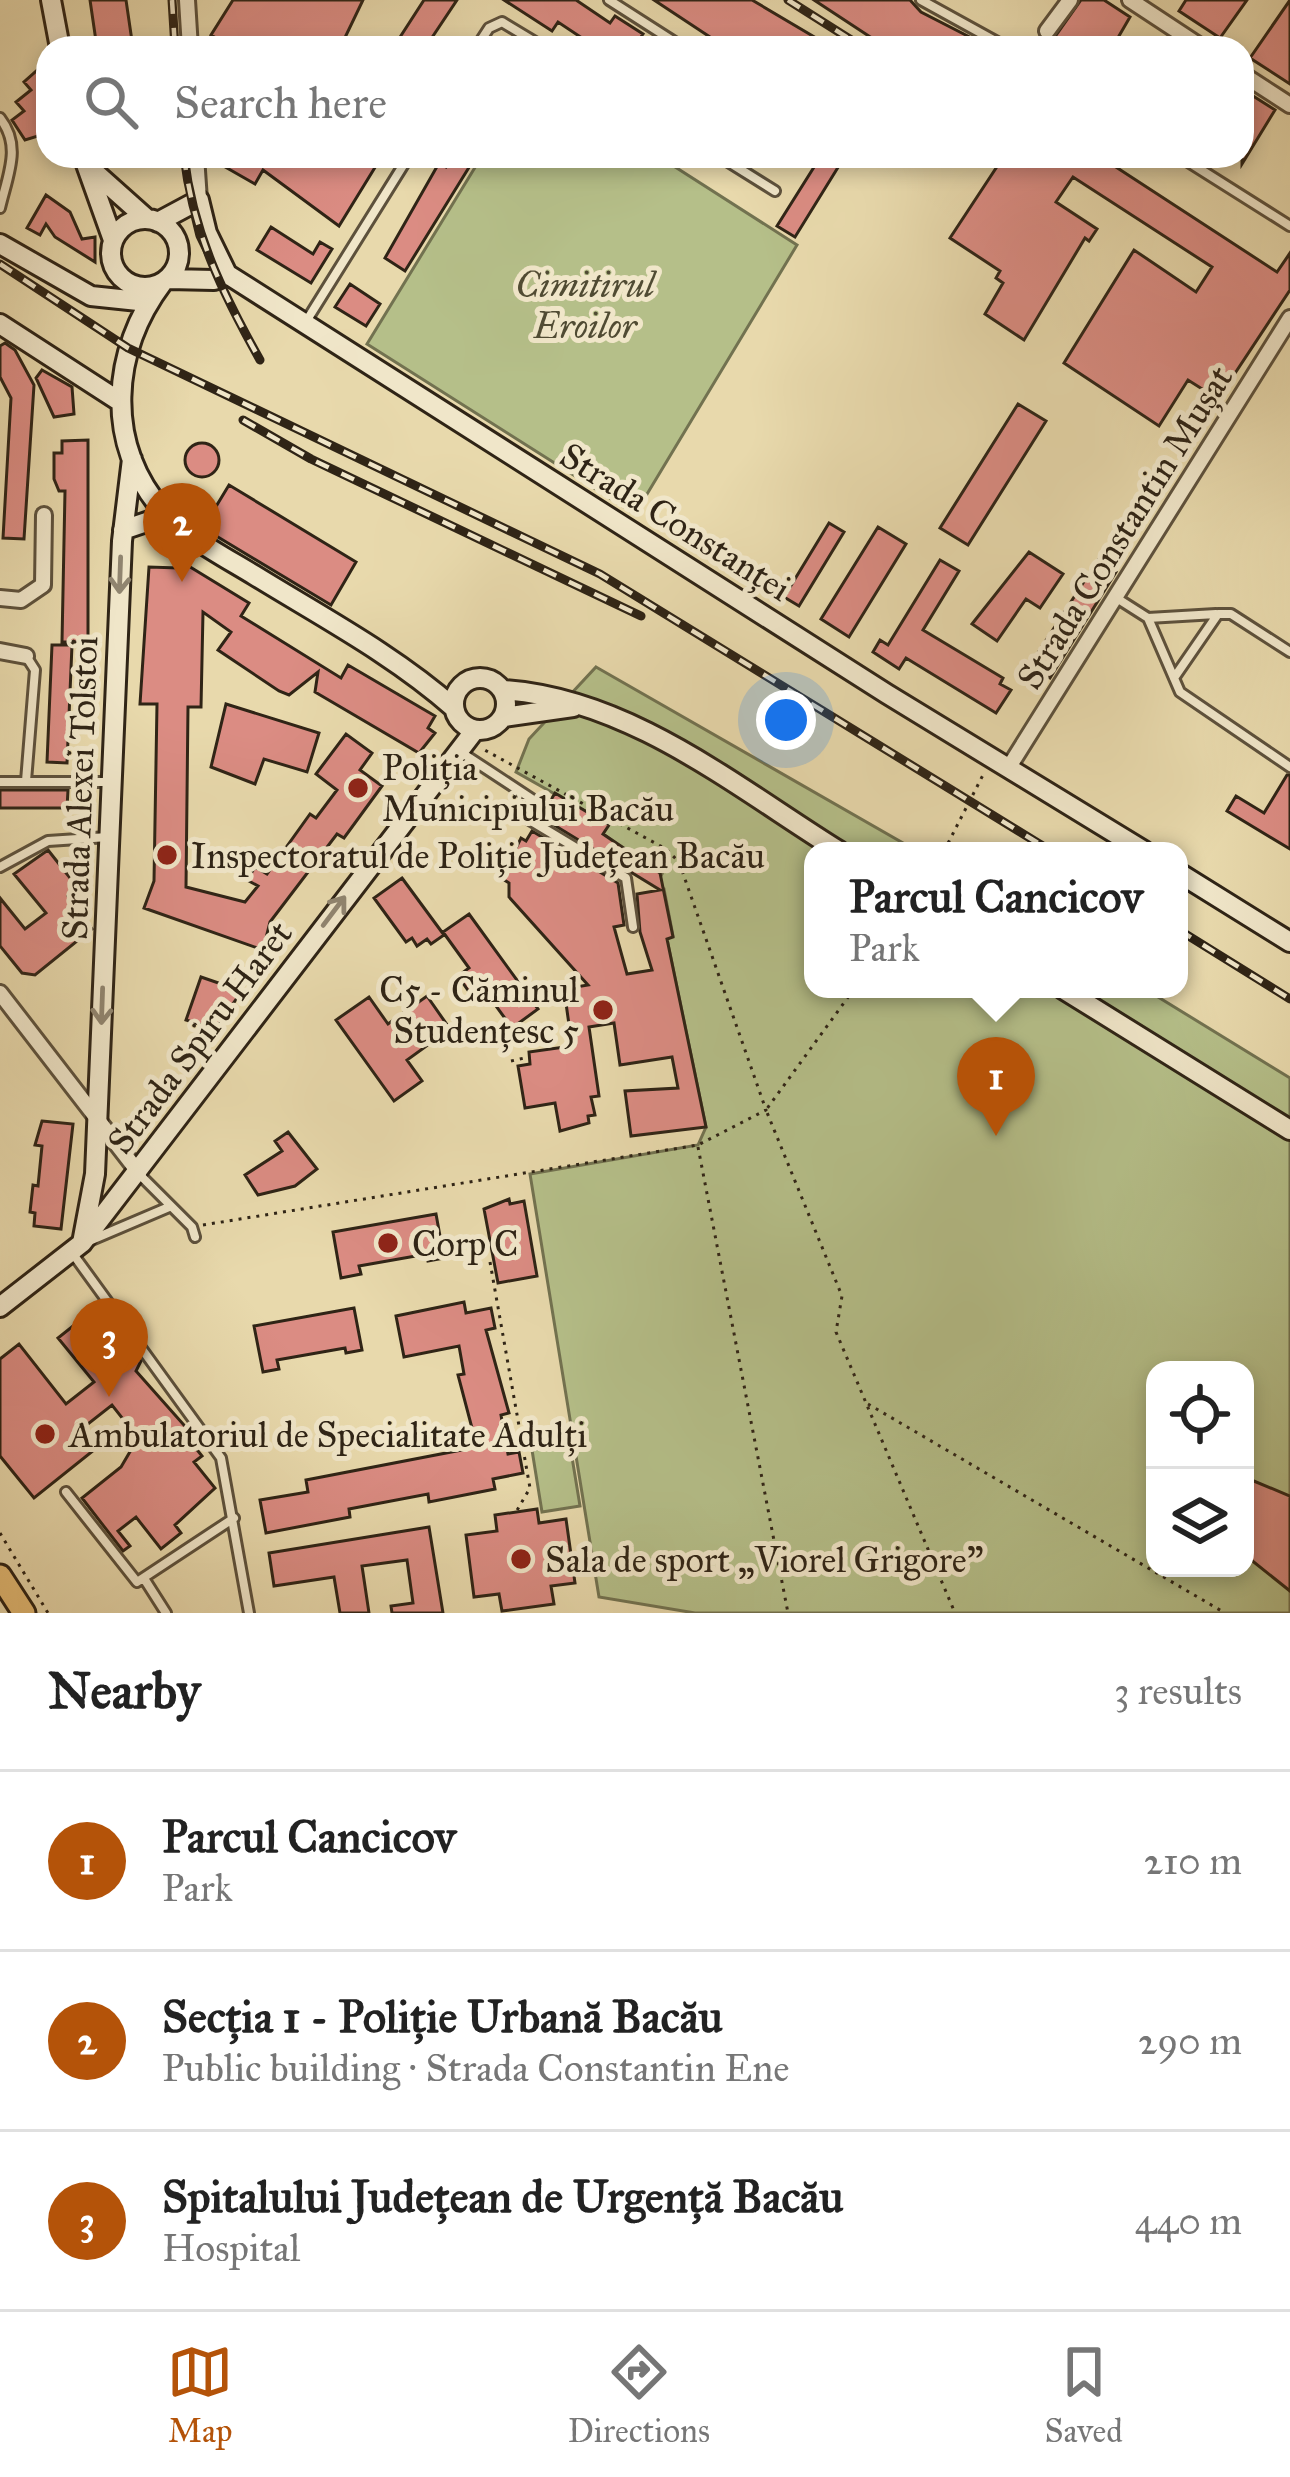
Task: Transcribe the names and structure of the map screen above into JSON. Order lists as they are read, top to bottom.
{
  "streets": {
    "street": [
      "Strada Constanței",
      "Strada Constantin Mușat",
      "Strada Alexei Tolstoi",
      "Strada Spiru Haret"
    ]
  },
  "crossings": [
    ["Strada Constanței", "Strada Constantin Mușat"],
    ["Strada Alexei Tolstoi", "Strada Spiru Haret"]
  ],
  "one_way": ["Strada Alexei Tolstoi", "Strada Spiru Haret"],
  "parks": ["Cimitirul Eroilor"],
  "places": [
    "Poliția Municipiului Bacău",
    "Inspectoratul de Poliție Județean Bacău",
    "C5 - Căminul Studențesc 5",
    "Corp C",
    "Ambulatoriul de Specialitate Adulți",
    "Sala de sport „Viorel Grigore\""
  ],
  "page": {
    "search": "Search here",
    "pins": ["2", "1", "3"],
    "popup": ["Parcul Cancicov", "Park"],
    "heading": ["Nearby", "3 results"],
    "list": [
      {
        "mark": "1",
        "name": "Parcul Cancicov",
        "note": "Park",
        "value": "210 m"
      },
      {
        "mark": "2",
        "name": "Secția 1 - Poliție Urbană Bacău",
        "note": "Public building · Strada Constantin Ene",
        "value": "290 m"
      },
      {
        "mark": "3",
        "name": "Spitalului Județean de Urgență Bacău",
        "note": "Hospital",
        "value": "440 m"
      }
    ],
    "nav": ["Map", "Directions", "Saved"]
  }
}
